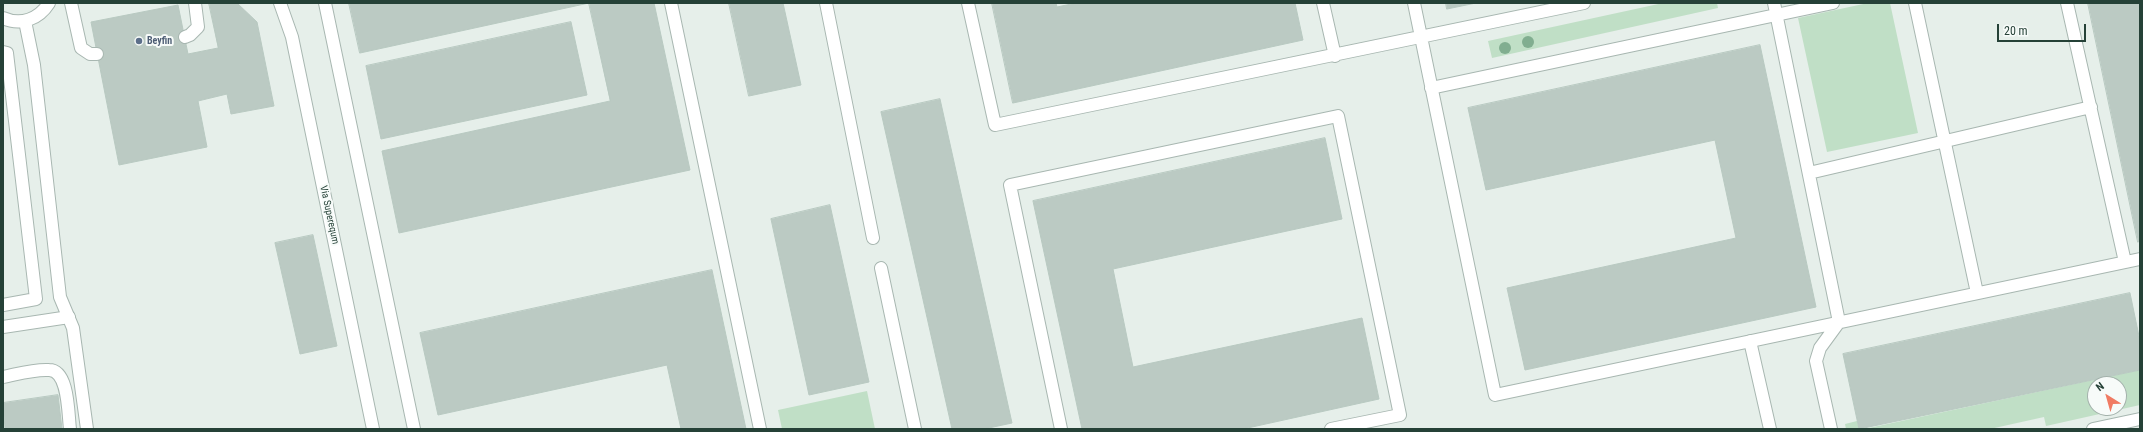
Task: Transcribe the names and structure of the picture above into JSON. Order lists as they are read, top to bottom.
{
  "streets": {
    "street": ["Via Superequm"]
  },
  "places": ["Beyfin"],
  "scale_bar": "20 m",
  "north": "top left"
}
